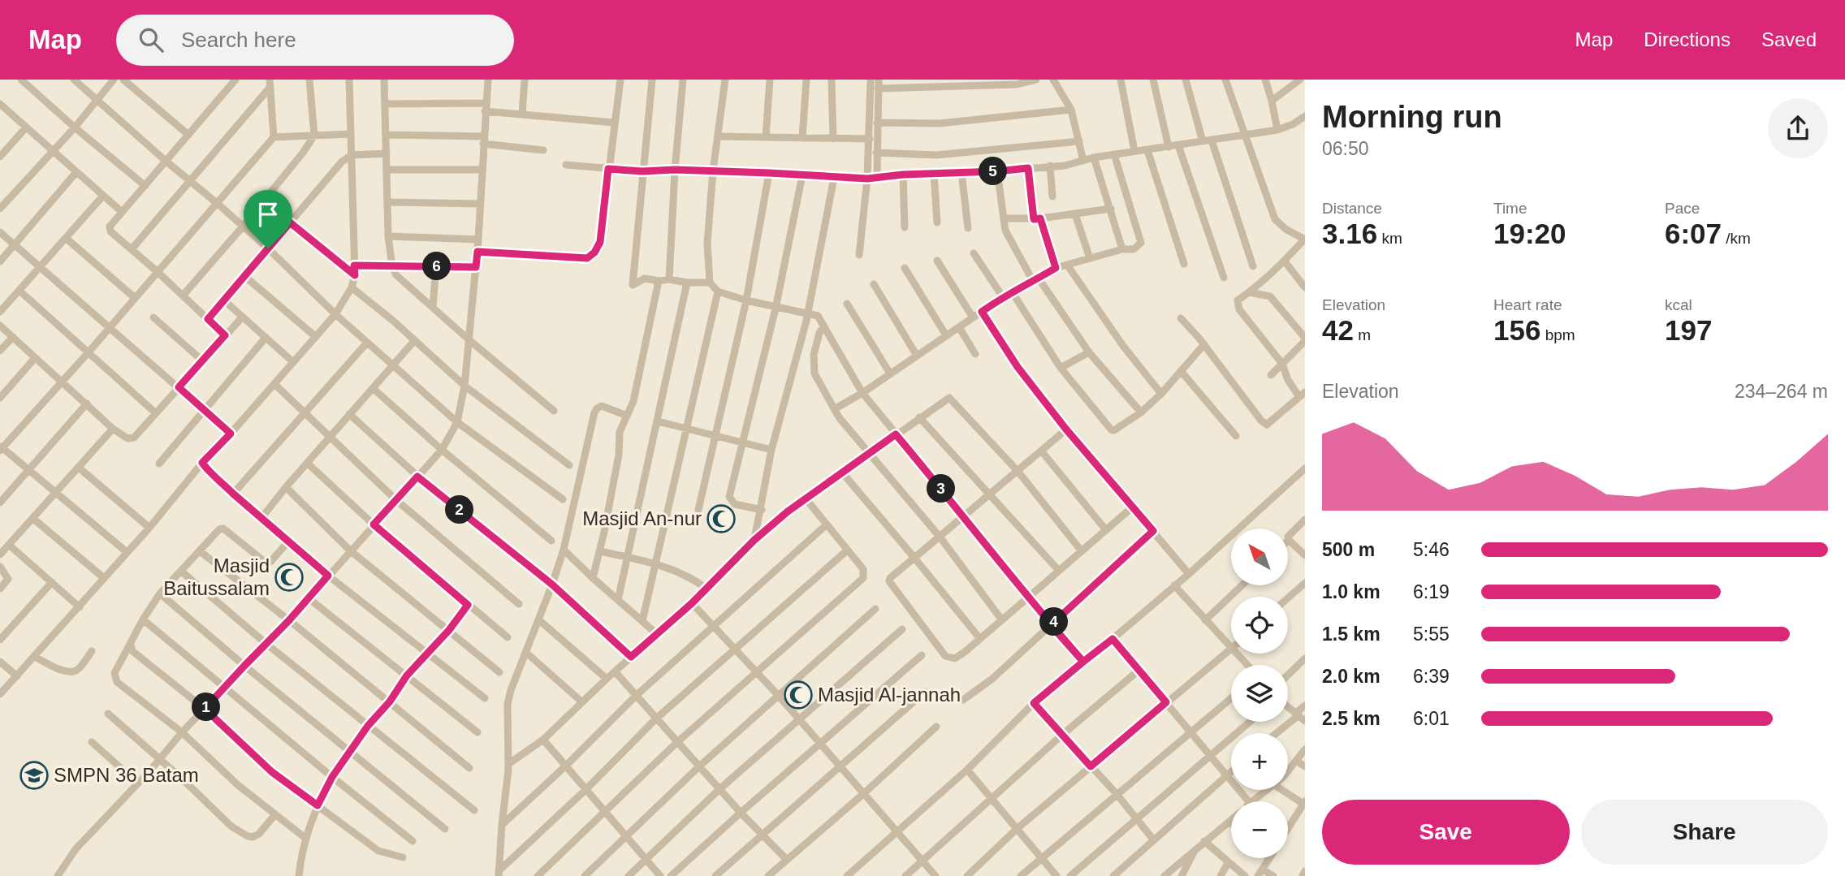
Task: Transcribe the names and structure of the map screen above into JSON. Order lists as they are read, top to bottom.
{
  "places": {
    "mosque": ["Masjid An-nur", "Masjid Baitussalam", "Masjid Al-jannah"],
    "school or university": ["SMPN 36 Batam"]
  },
  "north": "top left",
  "page": {
    "header": "Map",
    "search": "Search here",
    "nav": ["Map", "Directions", "Saved"],
    "heading": ["Morning run", "06:50"],
    "pins": [
      "5",
      "6",
      "3",
      "2",
      "4",
      "1"
    ],
    "stats": [
      ["Distance", "3.16 km"],
      ["Time", "19:20"],
      ["Pace", "6:07 /km"],
      ["Elevation", "42 m"],
      ["Heart rate", "156 bpm"],
      ["kcal", "197"]
    ],
    "chart": ["Elevation", "234–264 m"],
    "map_buttons": ["+", "−"],
    "list": [
      {
        "name": "500 m",
        "note": "5:46"
      },
      {
        "name": "1.0 km",
        "note": "6:19"
      },
      {
        "name": "1.5 km",
        "note": "5:55"
      },
      {
        "name": "2.0 km",
        "note": "6:39"
      },
      {
        "name": "2.5 km",
        "note": "6:01"
      }
    ],
    "buttons": ["Save", "Share"]
  }
}
